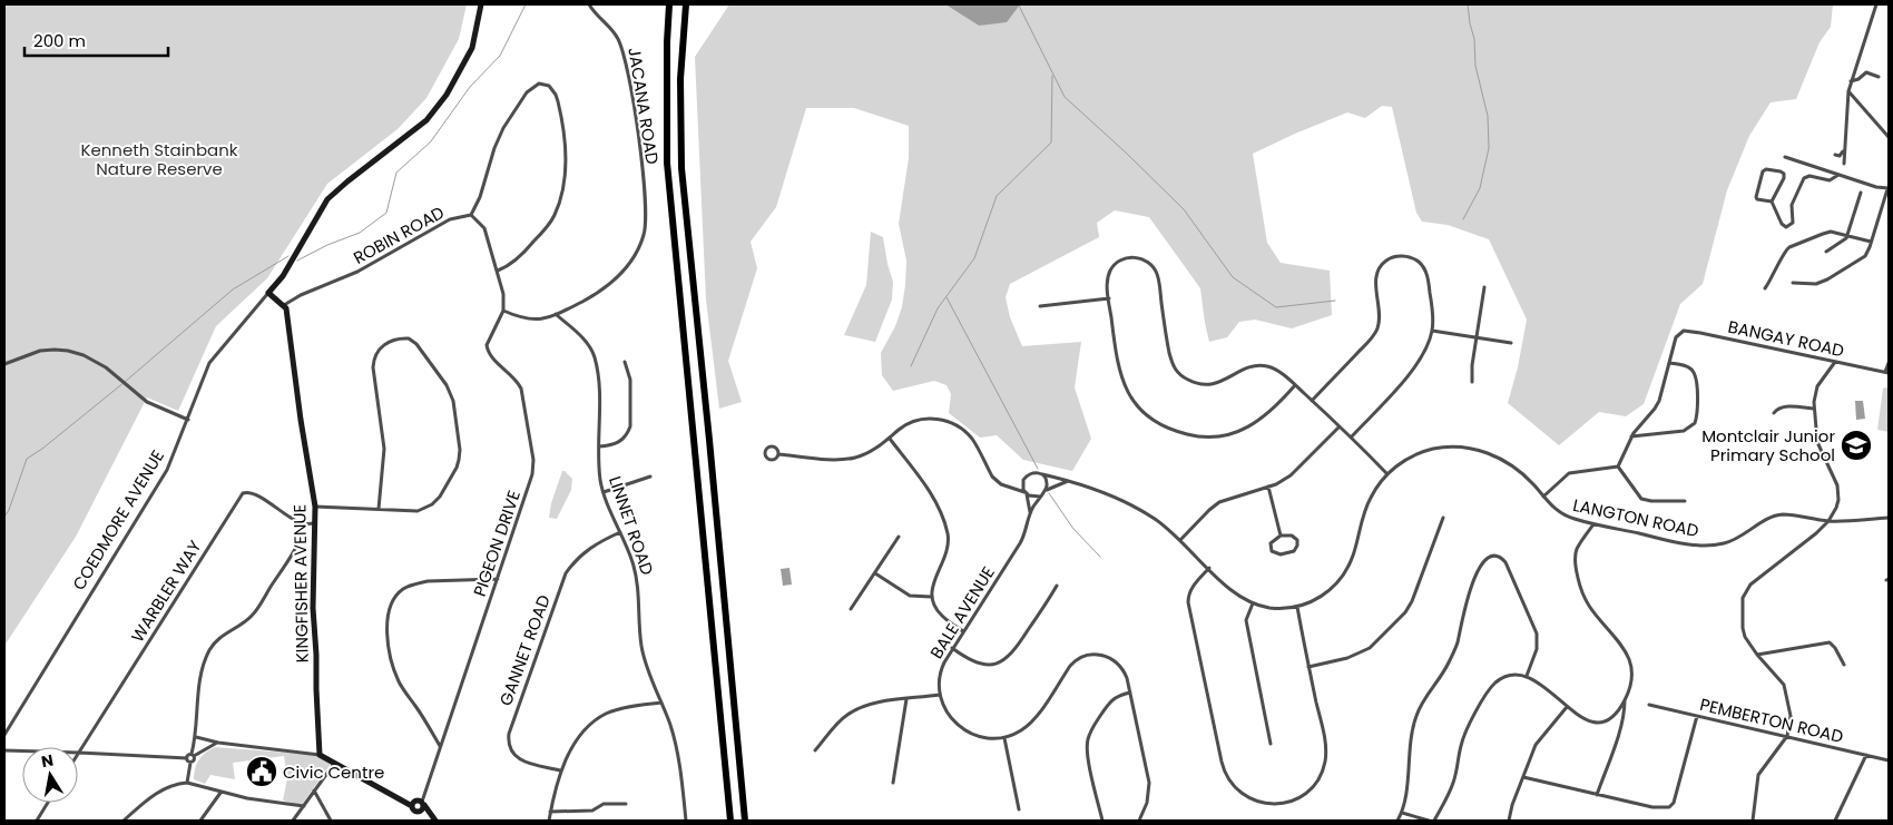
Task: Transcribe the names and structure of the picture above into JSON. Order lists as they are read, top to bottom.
{
  "streets": {
    "street": [
      "JACANA ROAD",
      "ROBIN ROAD",
      "BANGAY ROAD",
      "LANGTON ROAD",
      "COEDMORE AVENUE",
      "LINNET ROAD",
      "PIGEON DRIVE",
      "KINGFISHER AVENUE",
      "WARBLER WAY",
      "BALE AVENUE",
      "GANNET ROAD",
      "PEMBERTON ROAD"
    ]
  },
  "crossings": [
    ["JACANA ROAD", "LINNET ROAD"],
    ["ROBIN ROAD", "PIGEON DRIVE"],
    ["ROBIN ROAD", "KINGFISHER AVENUE"],
    ["LINNET ROAD", "GANNET ROAD"],
    ["KINGFISHER AVENUE", "WARBLER WAY"]
  ],
  "parks": ["Kenneth Stainbank Nature Reserve"],
  "places": {
    "school or university": ["Montclair Junior Primary School"],
    "public building": ["Civic Centre"]
  },
  "scale_bar": "200 m",
  "north": "top"
}
